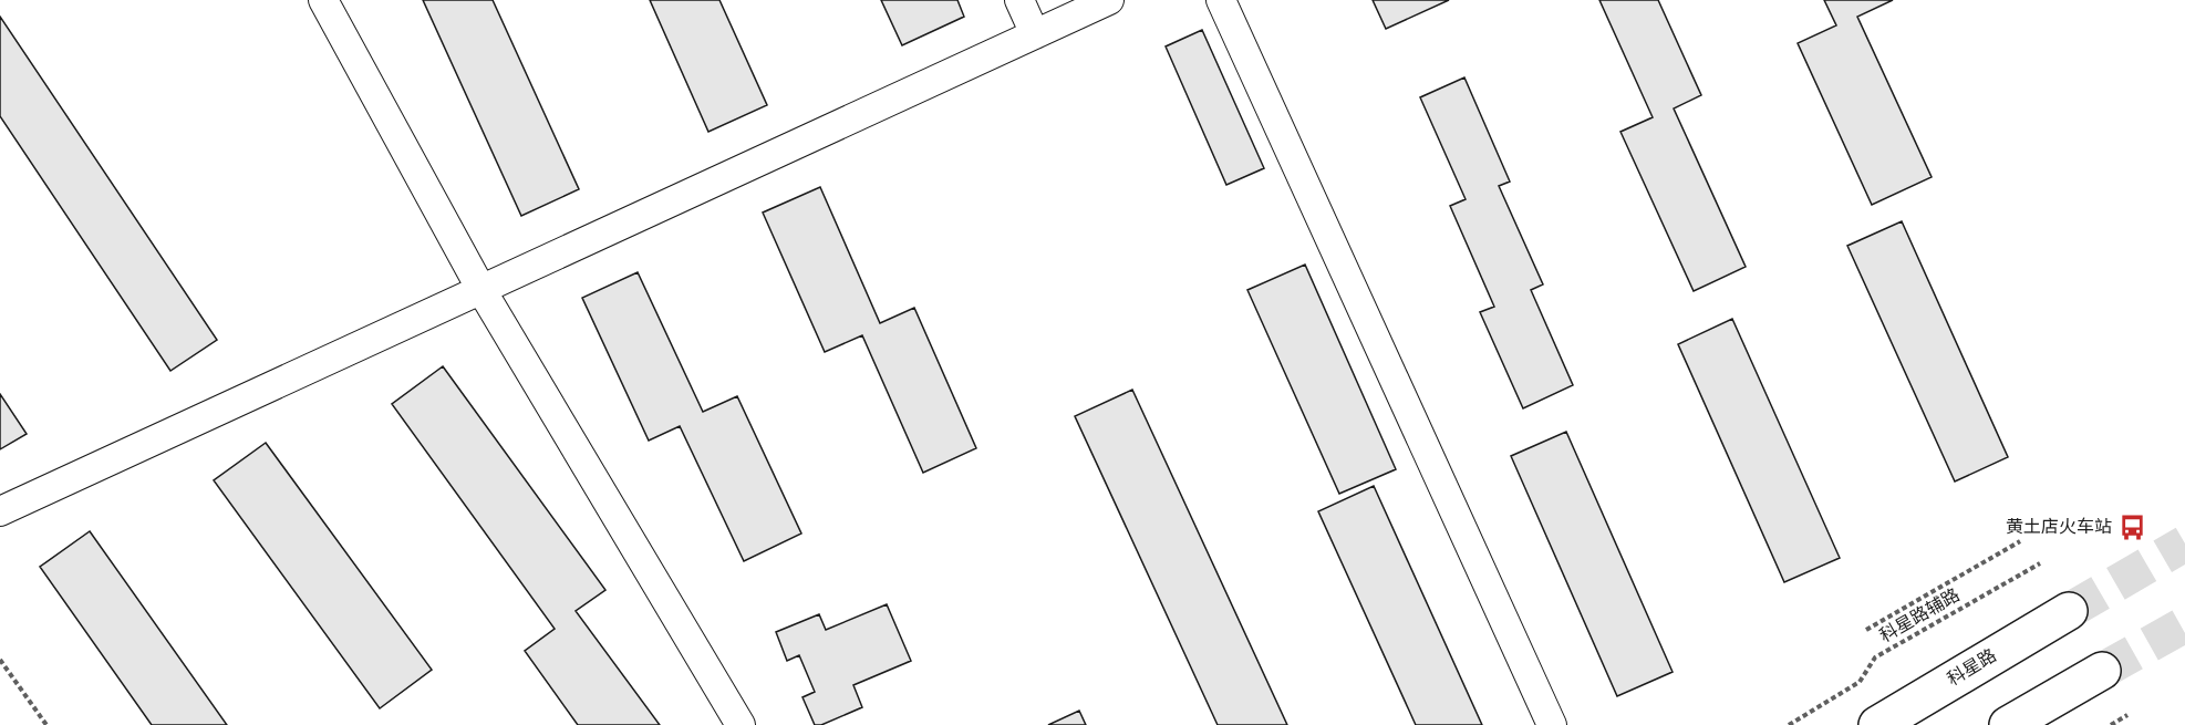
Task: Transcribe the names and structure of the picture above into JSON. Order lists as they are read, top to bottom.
{
  "streets": {
    "main road": ["科星路"],
    "path": ["科星路辅路"]
  },
  "places": {
    "bus stop": ["黄土店火车站"]
  }
}
